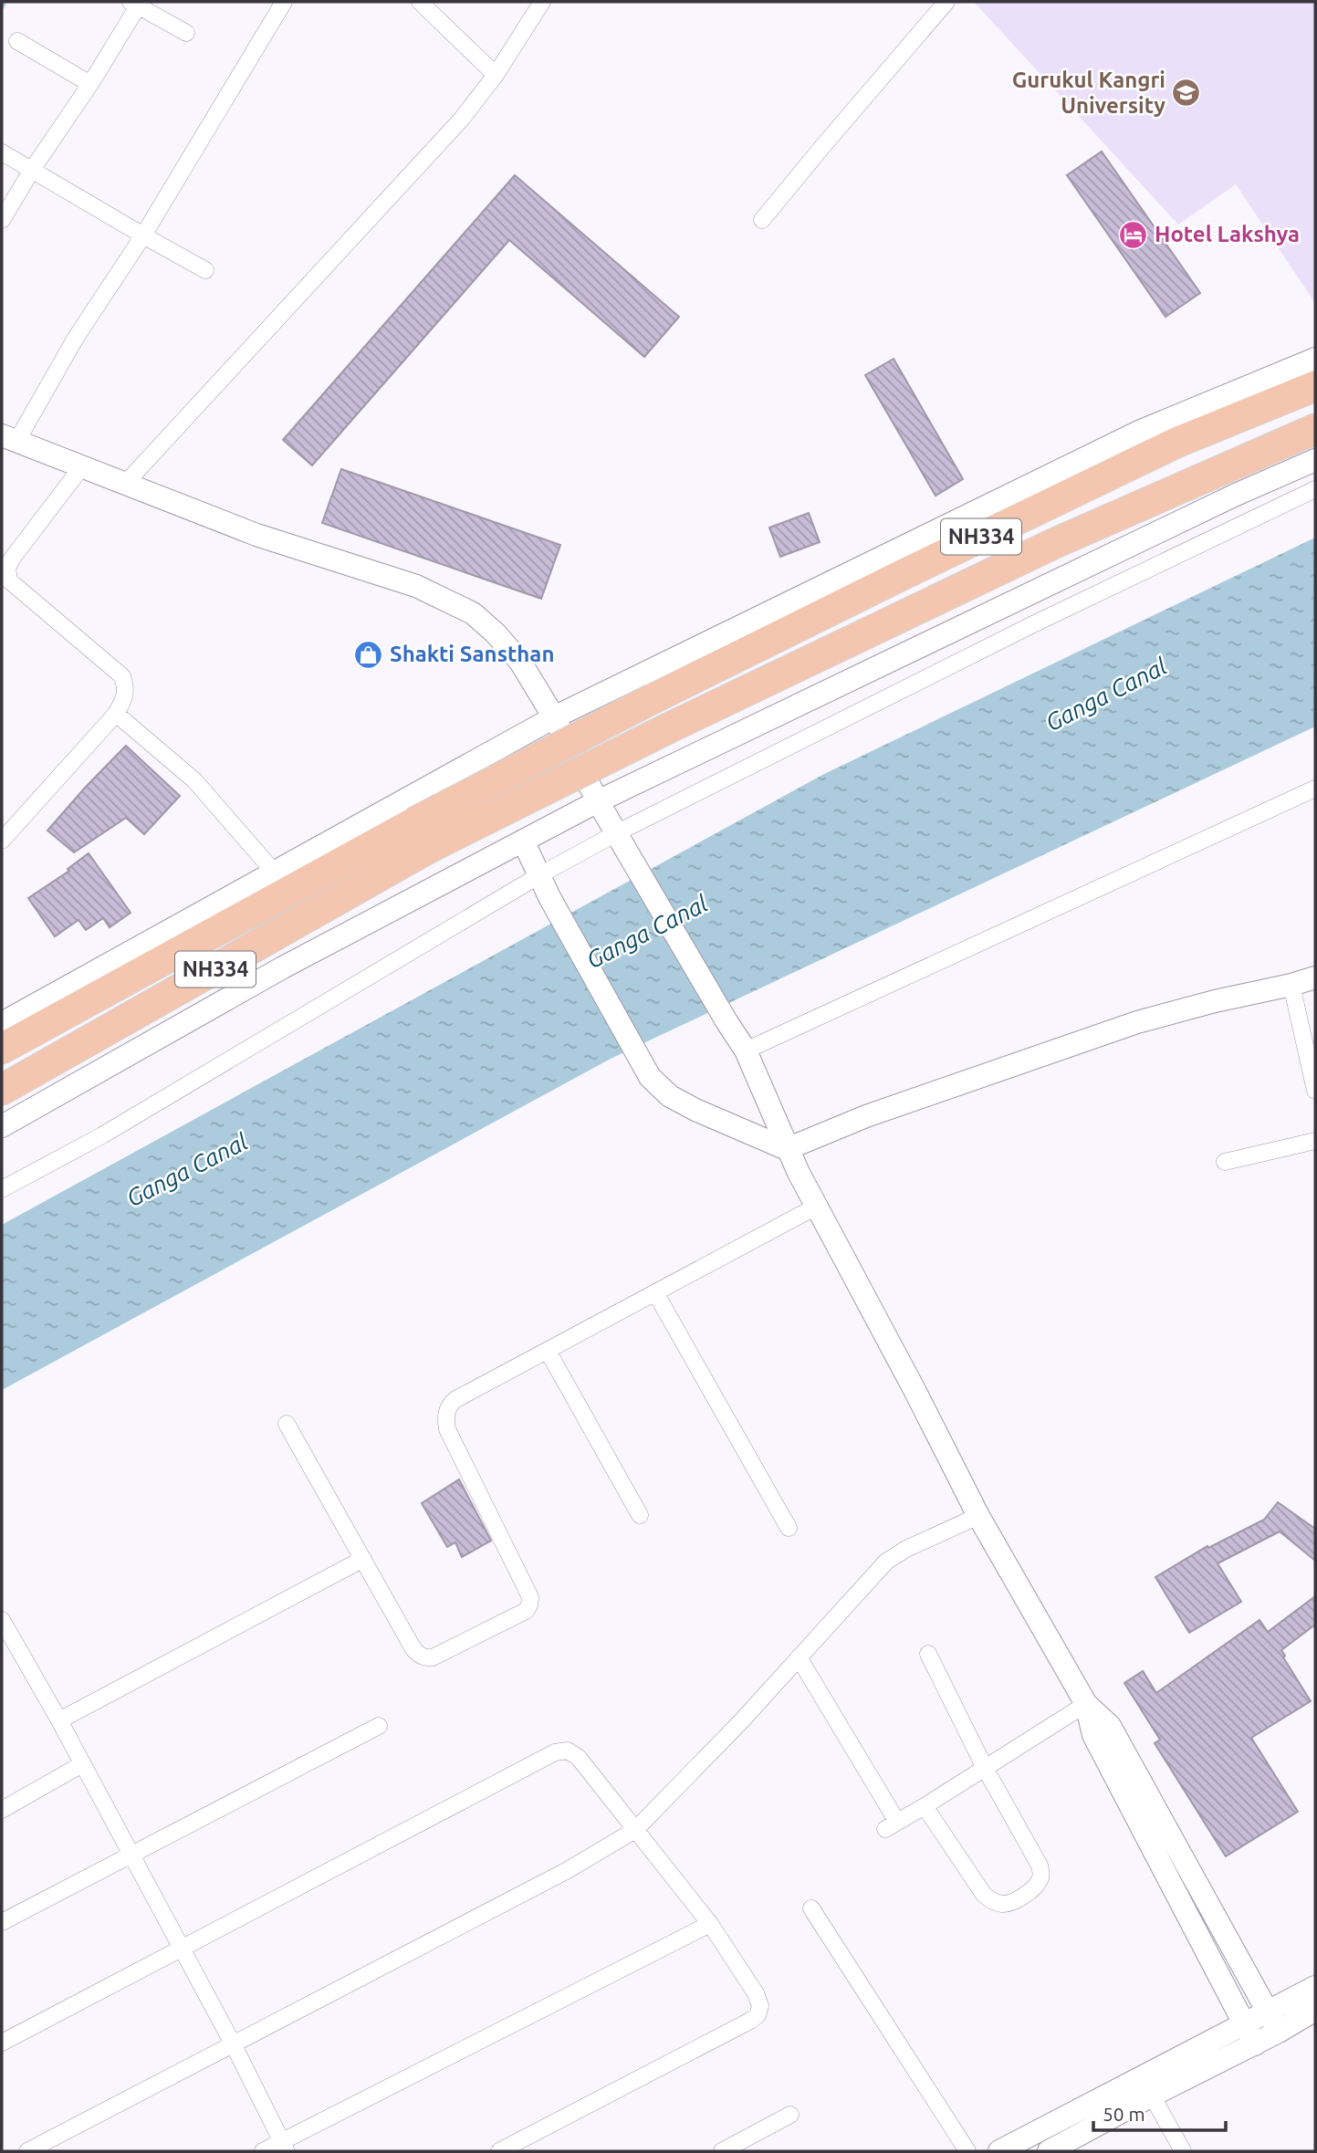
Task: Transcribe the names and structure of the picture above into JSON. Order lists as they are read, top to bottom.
{
  "streets": {
    "highway": ["NH334"]
  },
  "water": ["Ganga Canal"],
  "places": {
    "school or university": ["Gurukul Kangri University"],
    "hotel": ["Hotel Lakshya"],
    "shop": ["Shakti Sansthan"]
  },
  "scale_bar": "50 m"
}
